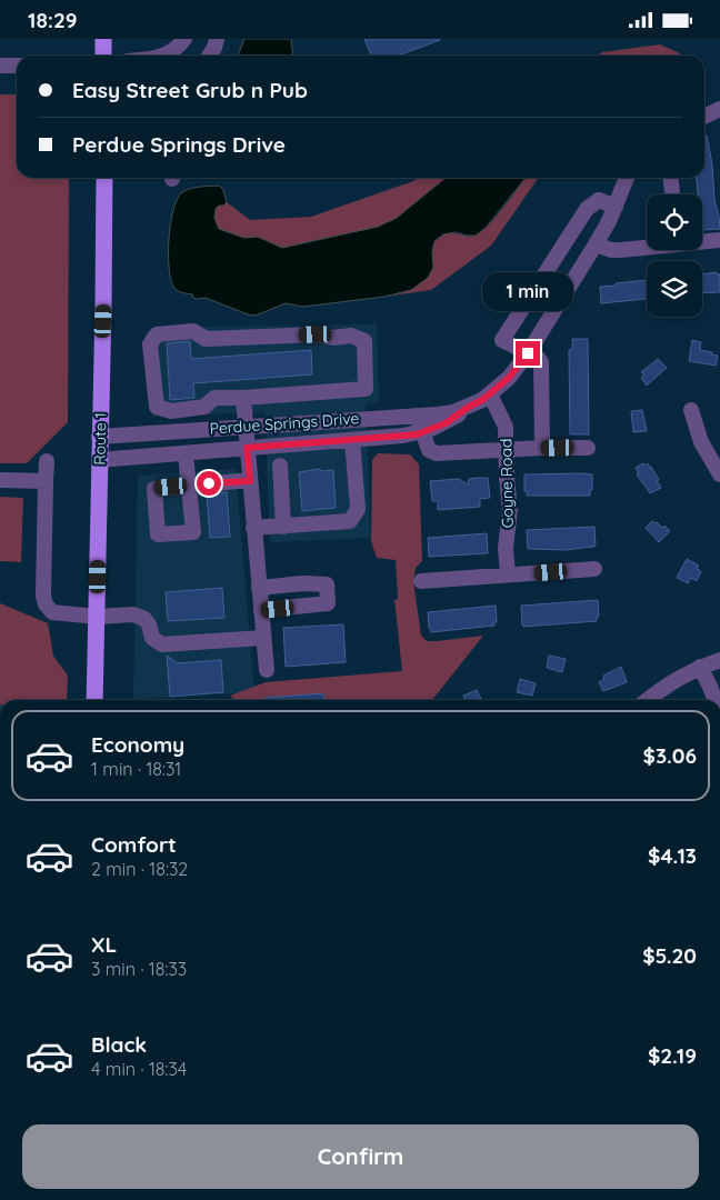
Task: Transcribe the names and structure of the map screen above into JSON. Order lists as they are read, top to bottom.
{
  "streets": {
    "main road": ["Route 1"],
    "street": ["Perdue Springs Drive", "Goyne Road"]
  },
  "crossings": [
    ["Perdue Springs Drive", "Route 1"],
    ["Perdue Springs Drive", "Goyne Road"]
  ],
  "page": {
    "status": "18:29",
    "banner": ["Easy Street Grub n Pub", "Perdue Springs Drive"],
    "bubble": "1 min",
    "list": [
      {
        "name": "Economy",
        "note": "1 min · 18:31",
        "value": "$3.06"
      },
      {
        "name": "Comfort",
        "note": "2 min · 18:32",
        "value": "$4.13"
      },
      {
        "name": "XL",
        "note": "3 min · 18:33",
        "value": "$5.20"
      },
      {
        "name": "Black",
        "note": "4 min · 18:34",
        "value": "$2.19"
      }
    ],
    "buttons": "Confirm"
  }
}
